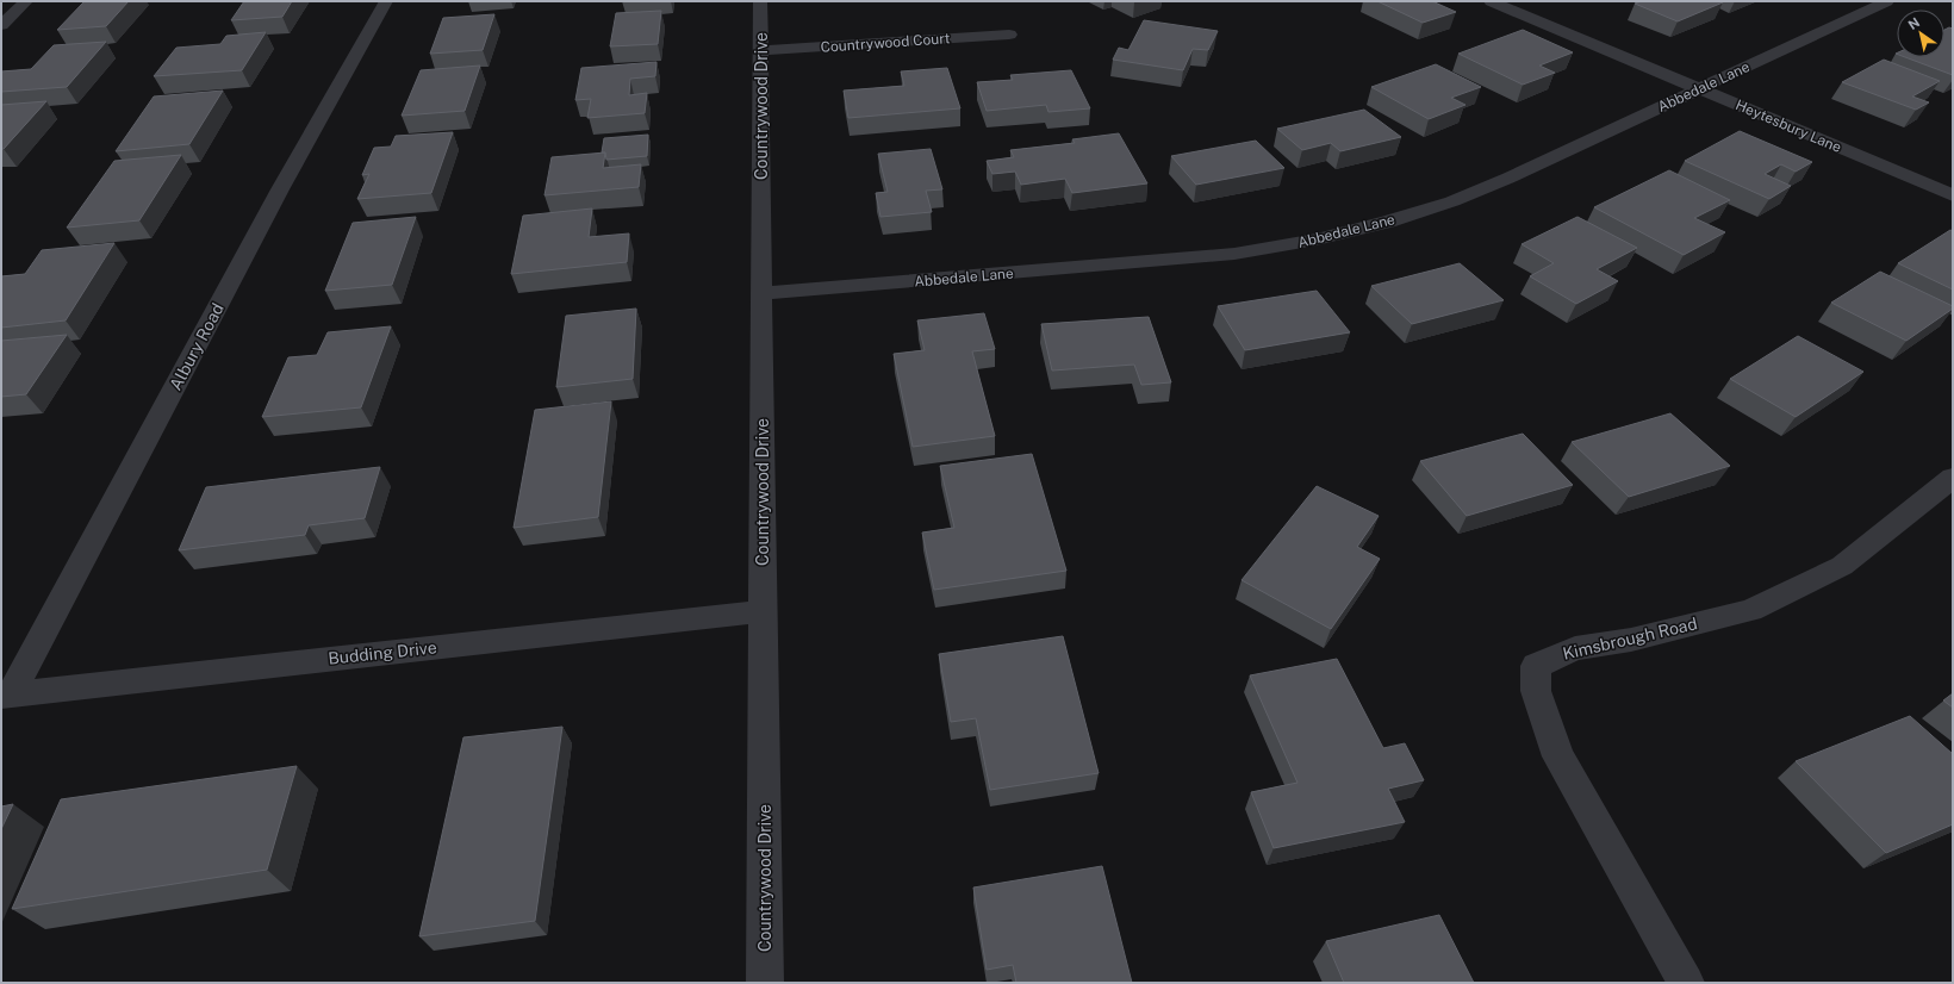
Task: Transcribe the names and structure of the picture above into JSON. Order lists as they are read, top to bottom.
{
  "streets": {
    "street": [
      "Countrywood Court",
      "Abbedale Lane",
      "Countrywood Drive",
      "Heytesbury Lane",
      "Albury Road",
      "Kimsbrough Road",
      "Budding Drive"
    ]
  },
  "crossings": [
    ["Countrywood Court", "Countrywood Drive"],
    ["Abbedale Lane", "Countrywood Drive"],
    ["Abbedale Lane", "Heytesbury Lane"],
    ["Countrywood Drive", "Budding Drive"],
    ["Albury Road", "Budding Drive"]
  ],
  "north": "top left"
}
